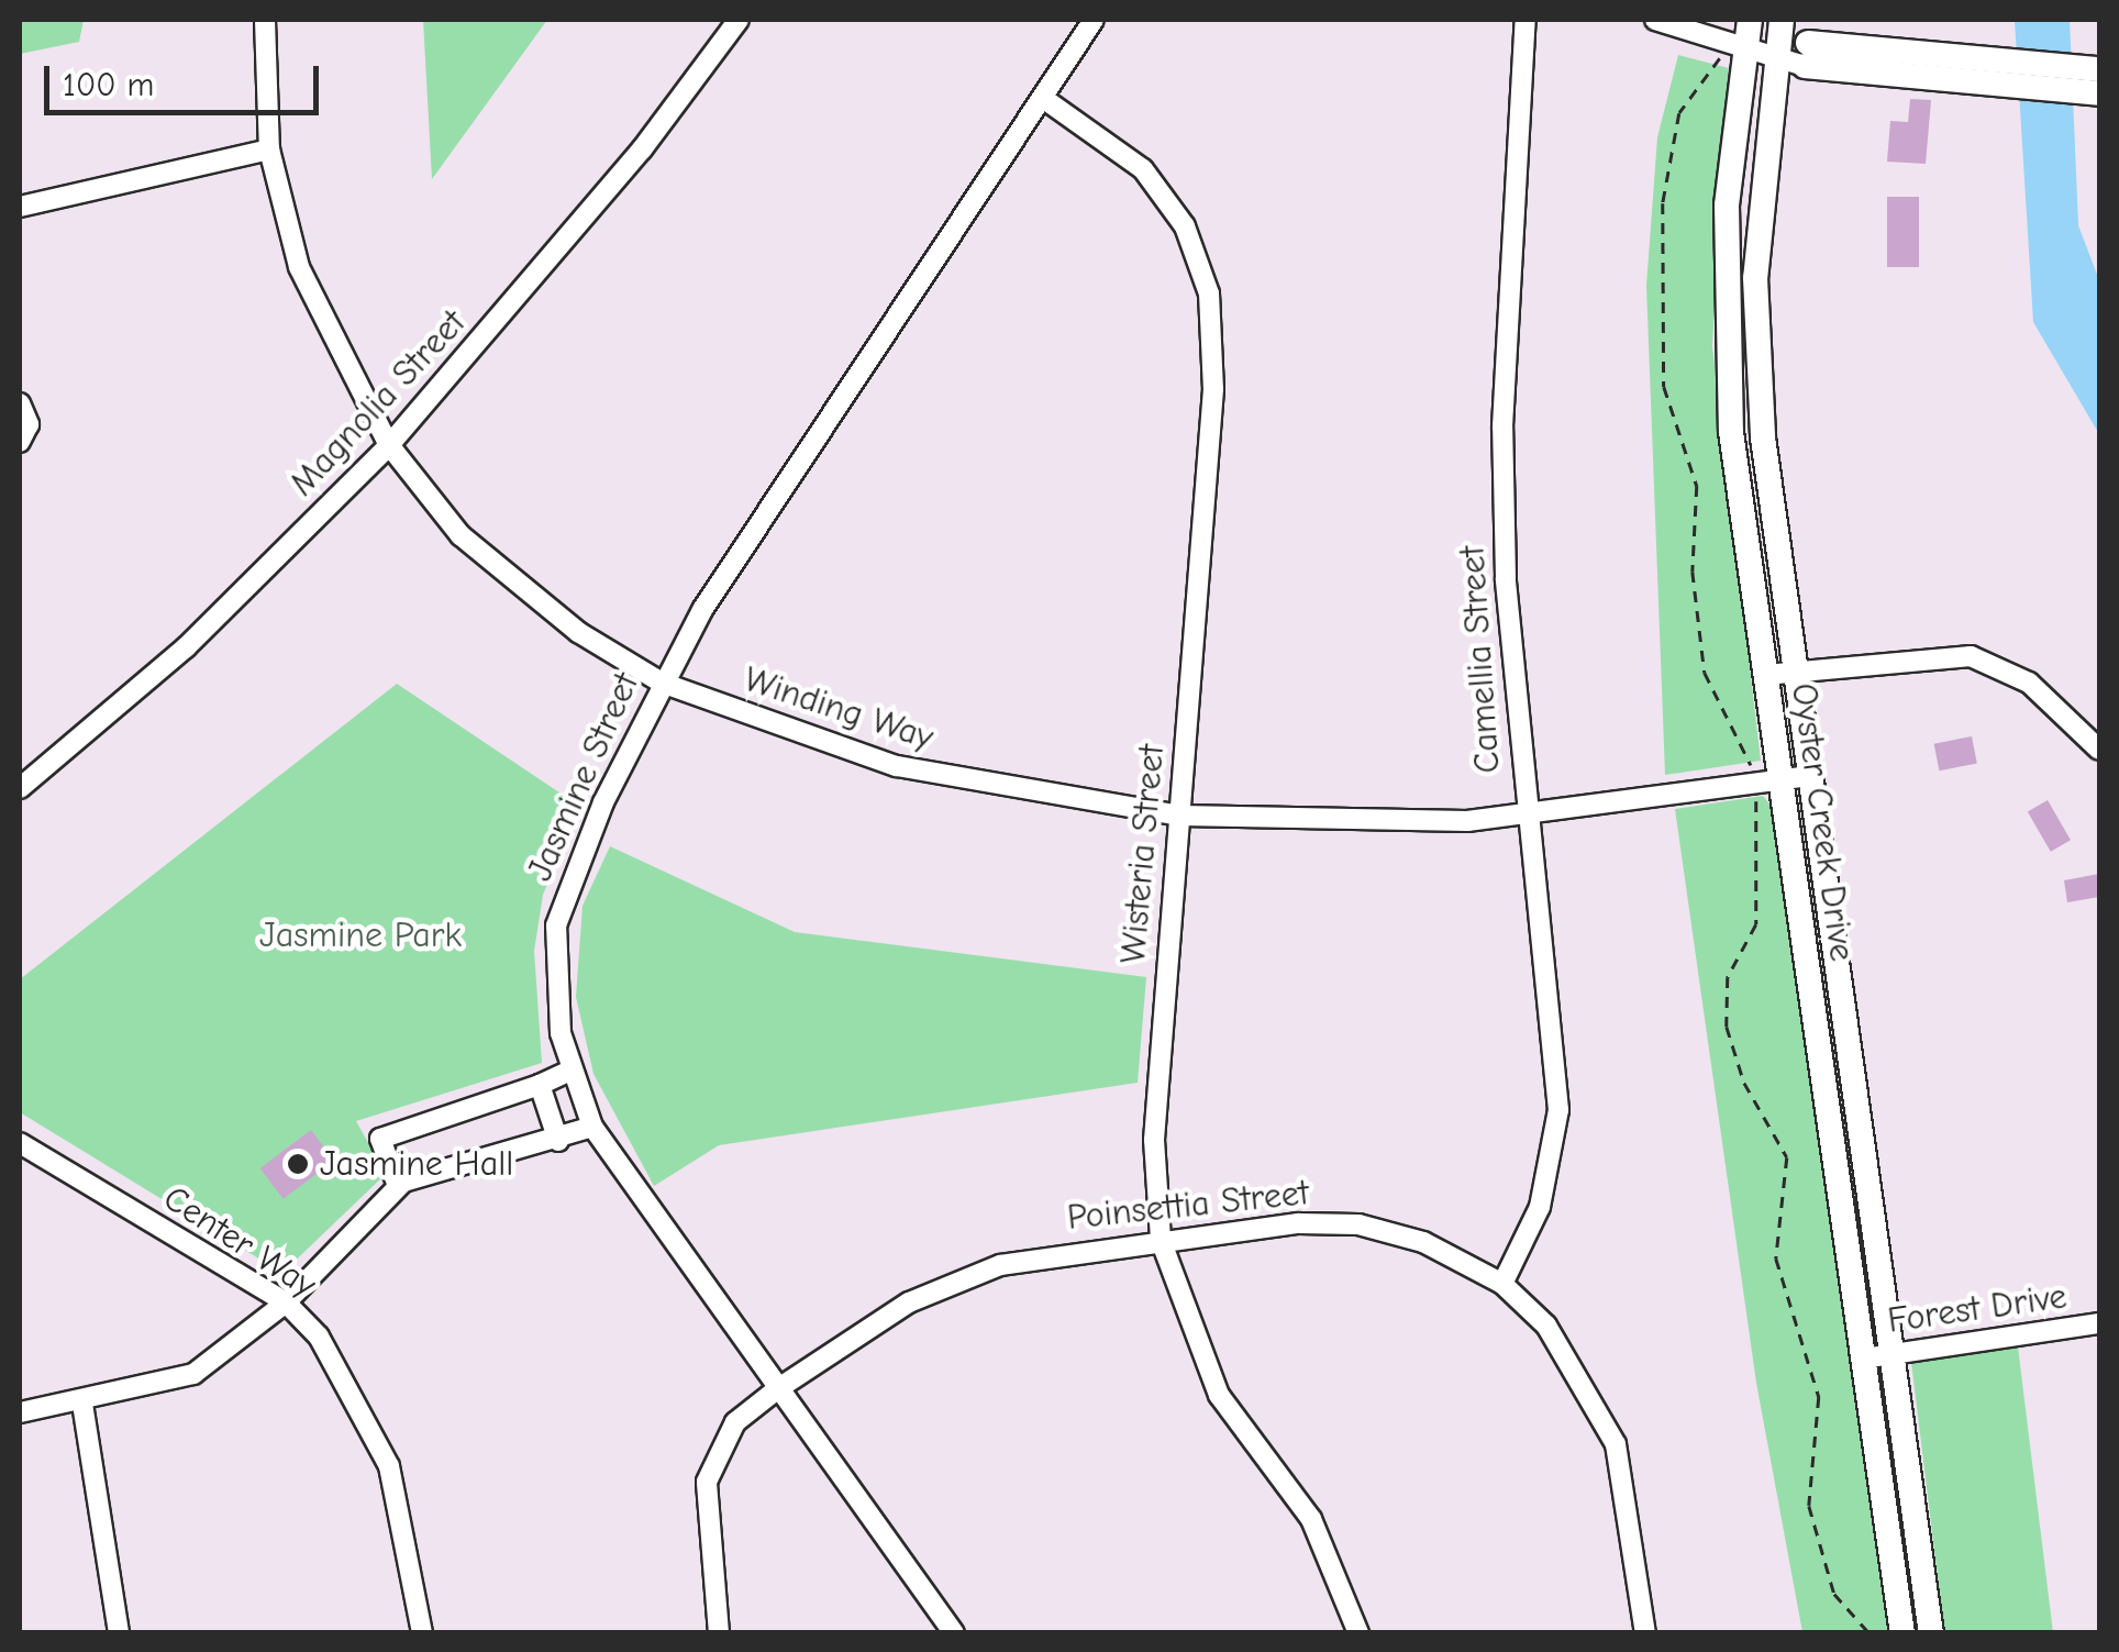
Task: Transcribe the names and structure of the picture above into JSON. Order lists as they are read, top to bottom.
{
  "streets": {
    "main road": ["Oyster Creek Drive"],
    "street": [
      "Magnolia Street",
      "Camellia Street",
      "Winding Way",
      "Jasmine Street",
      "Wisteria Street",
      "Poinsettia Street",
      "Center Way",
      "Forest Drive"
    ]
  },
  "crossings": [
    ["Magnolia Street", "Winding Way"],
    ["Camellia Street", "Winding Way"],
    ["Camellia Street", "Poinsettia Street"],
    ["Winding Way", "Jasmine Street"],
    ["Winding Way", "Oyster Creek Drive"],
    ["Winding Way", "Wisteria Street"],
    ["Jasmine Street", "Wisteria Street"],
    ["Jasmine Street", "Poinsettia Street"],
    ["Oyster Creek Drive", "Forest Drive"],
    ["Wisteria Street", "Poinsettia Street"]
  ],
  "parks": ["Jasmine Park"],
  "places": ["Jasmine Hall"],
  "scale_bar": "100 m"
}
